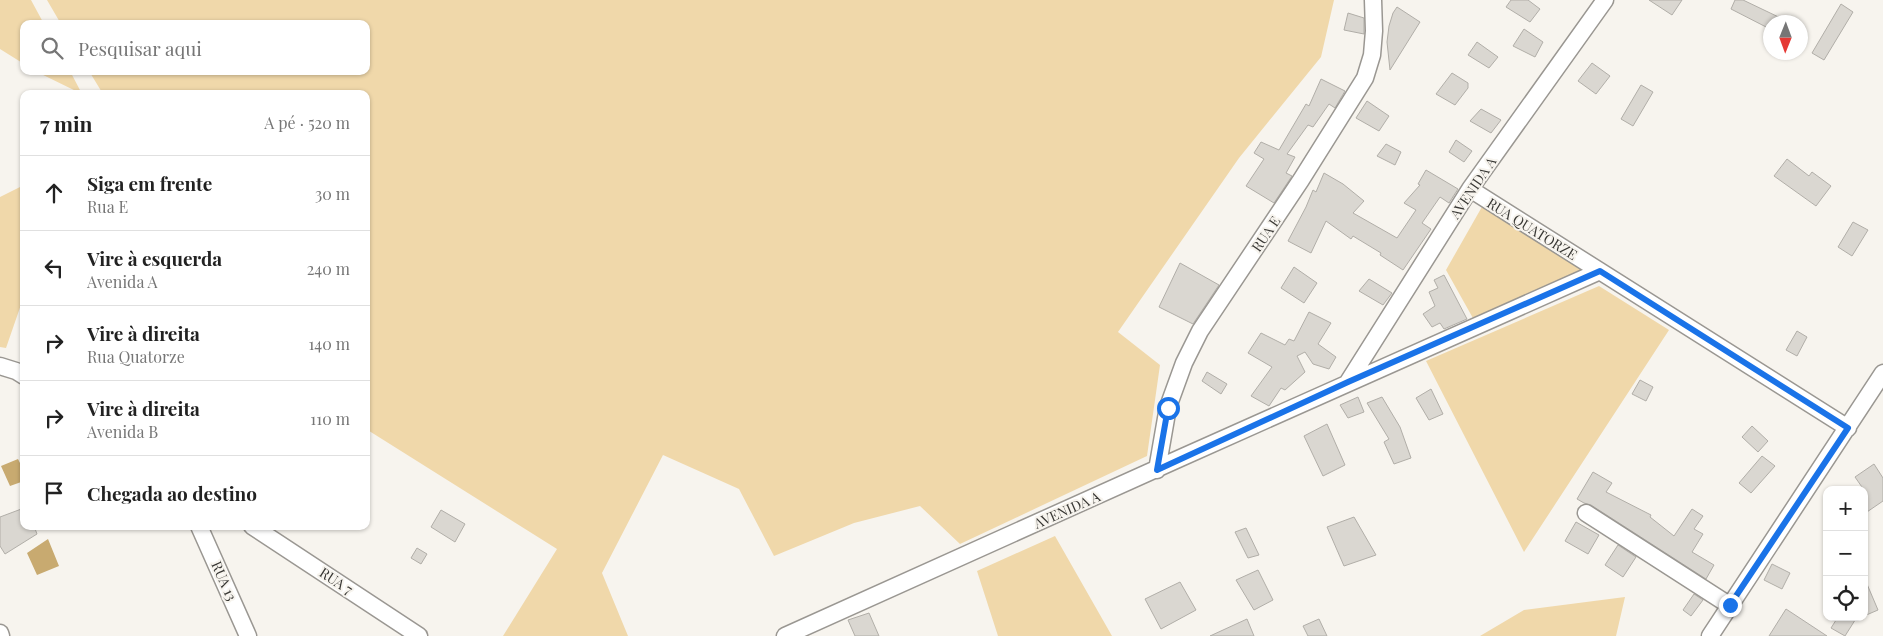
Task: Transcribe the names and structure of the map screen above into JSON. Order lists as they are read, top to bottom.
{
  "streets": {
    "street": [
      "AVENIDA A",
      "RUA QUATORZE",
      "RUA E",
      "RUA 13",
      "RUA 7"
    ]
  },
  "crossings": [
    ["AVENIDA A", "RUA QUATORZE"],
    ["AVENIDA A", "RUA E"]
  ],
  "north": "bottom",
  "page": {
    "search": "Pesquisar aqui",
    "heading": ["7 min", "A pé · 520 m"],
    "list": [
      ["Siga em frente", "Rua E", "30 m"],
      ["Vire à esquerda", "Avenida A", "240 m"],
      ["Vire à direita", "Rua Quatorze", "140 m"],
      ["Vire à direita", "Avenida B", "110 m"],
      "Chegada ao destino"
    ],
    "map_buttons": ["+", "−"]
  }
}
